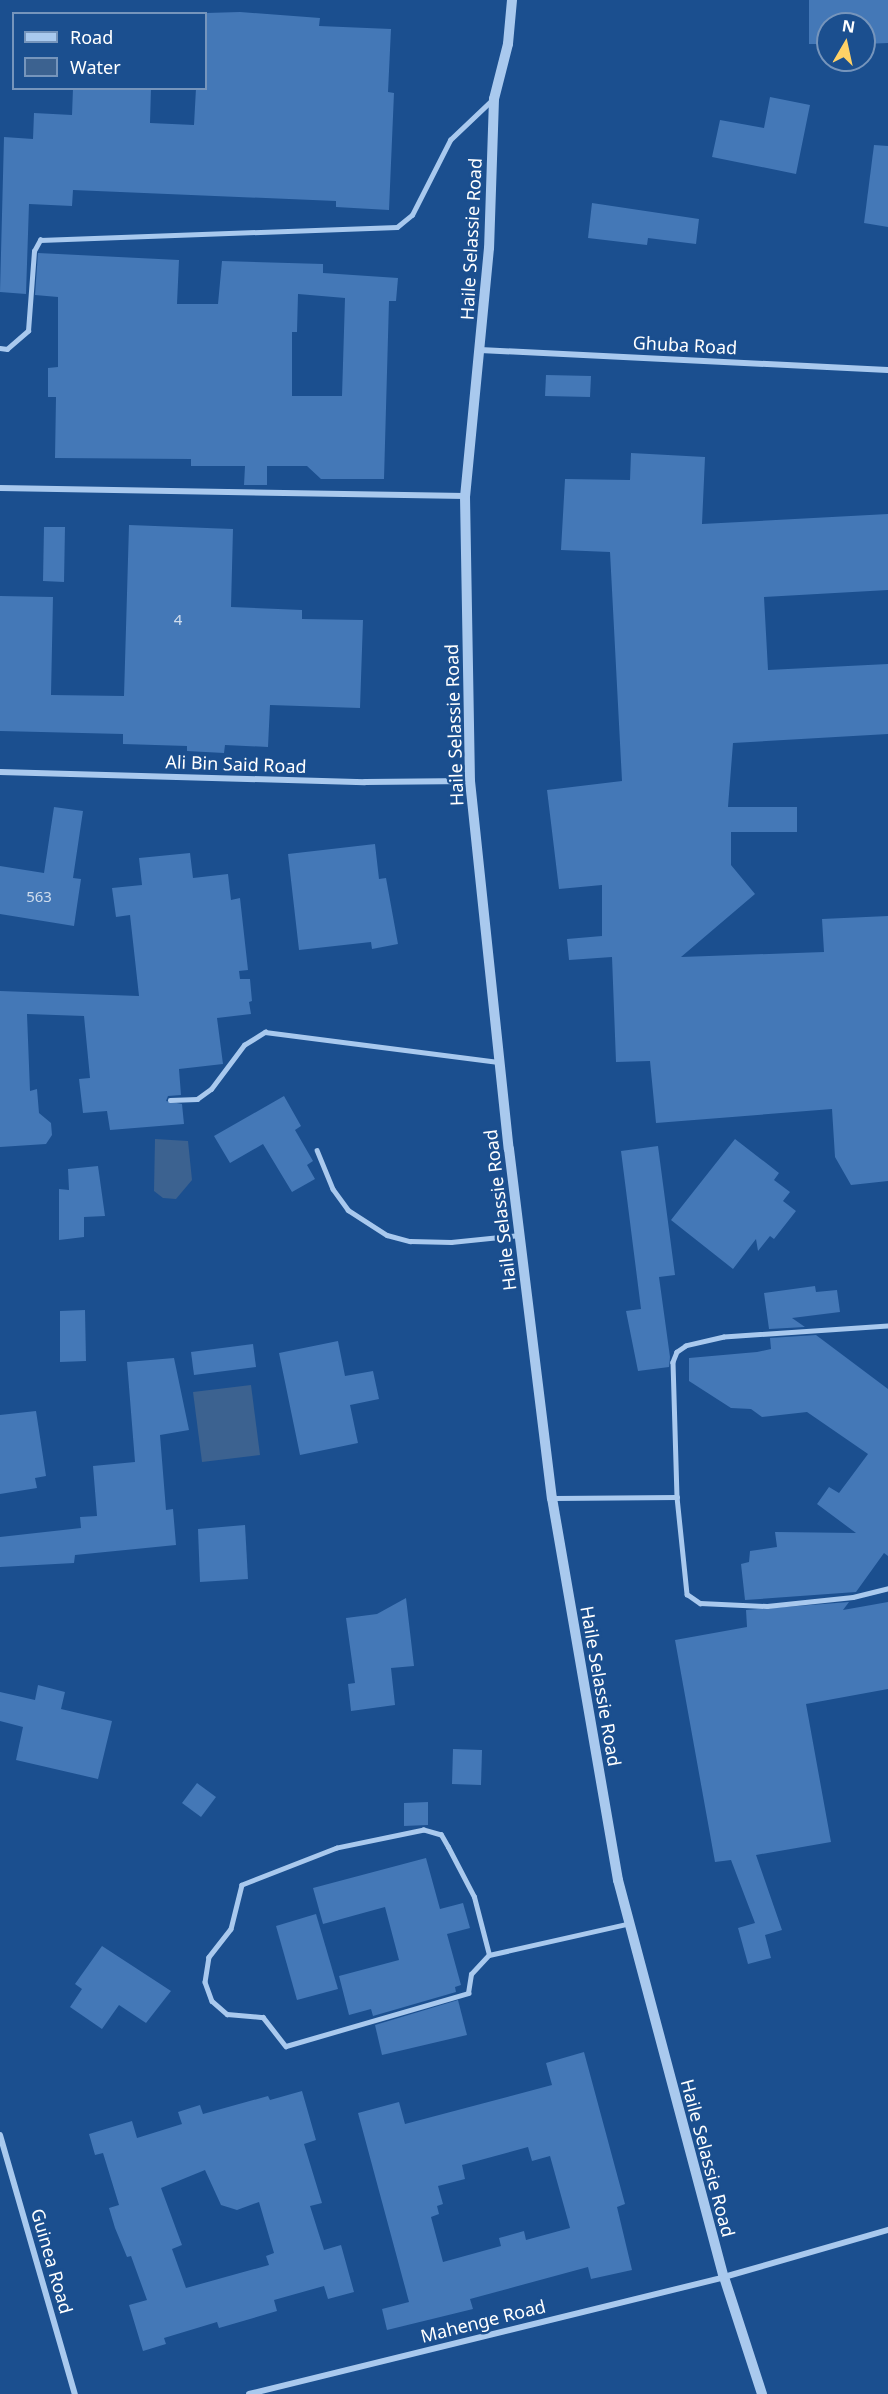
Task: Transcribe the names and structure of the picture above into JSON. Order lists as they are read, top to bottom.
{
  "streets": {
    "street": [
      "Haile Selassie Road",
      "Ghuba Road",
      "Ali Bin Said Road",
      "Guinea Road",
      "Mahenge Road"
    ]
  },
  "crossings": [
    ["Haile Selassie Road", "Ghuba Road"],
    ["Haile Selassie Road", "Ali Bin Said Road"],
    ["Haile Selassie Road", "Mahenge Road"]
  ],
  "house_numbers": ["4", "563"],
  "legend": ["Road", "Water"],
  "north": "top"
}
